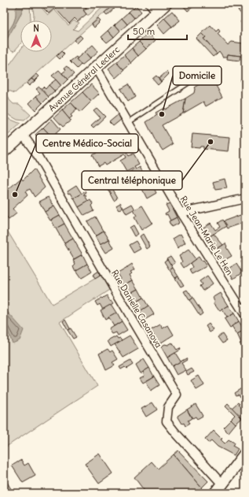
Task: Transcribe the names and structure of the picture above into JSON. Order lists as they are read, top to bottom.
{
  "streets": {
    "main road": ["Avenue Général Leclerc"],
    "street": ["Rue Jean-Marie Le Hen", "Rue Danielle Casanova"]
  },
  "crossings": [
    ["Avenue Général Leclerc", "Rue Jean-Marie Le Hen"],
    ["Avenue Général Leclerc", "Rue Danielle Casanova"]
  ],
  "places": ["Domicile", "Central téléphonique", "Centre Médico-Social"],
  "scale_bar": "50 m",
  "north": "top"
}
